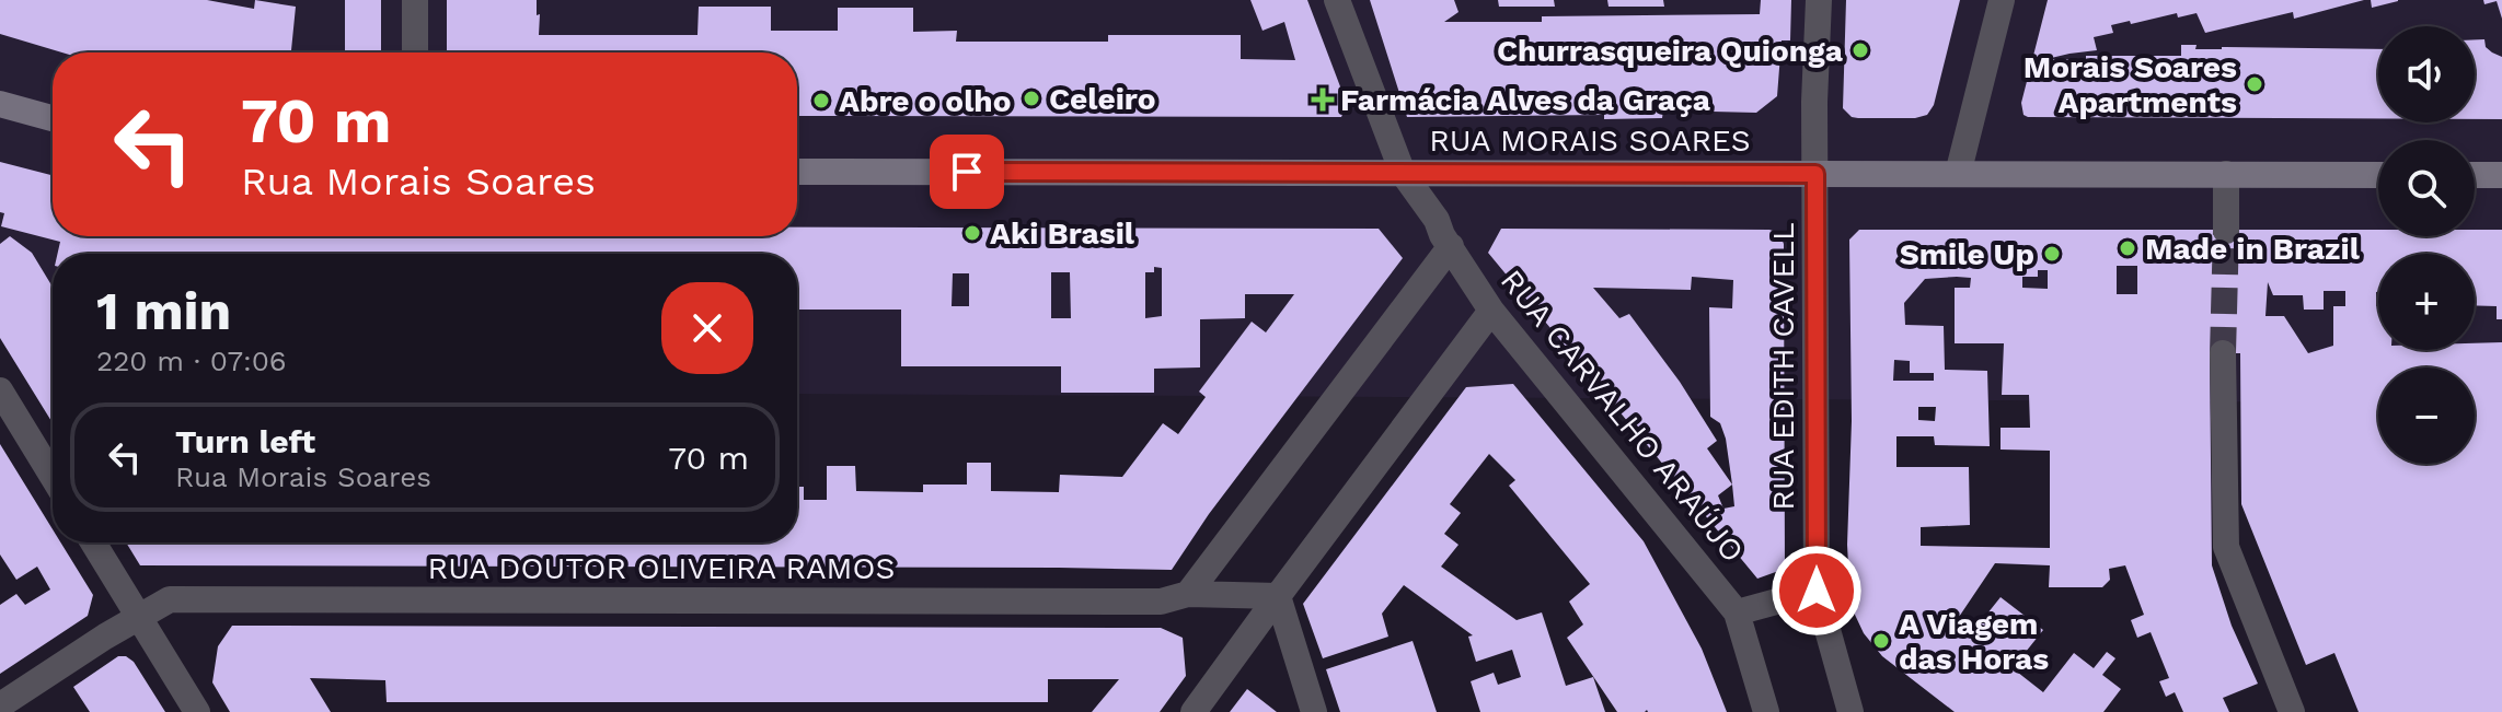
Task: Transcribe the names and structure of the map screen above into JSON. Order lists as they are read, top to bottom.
{
  "streets": {
    "main road": ["RUA MORAIS SOARES"],
    "street": ["RUA EDITH CAVELL", "RUA CARVALHO ARAÚJO", "RUA DOUTOR OLIVEIRA RAMOS"]
  },
  "crossings": [
    ["RUA MORAIS SOARES", "RUA EDITH CAVELL"],
    ["RUA MORAIS SOARES", "RUA CARVALHO ARAÚJO"]
  ],
  "places": {
    "other": [
      "Churrasqueira Quionga",
      "Morais Soares Apartments",
      "Celeiro",
      "Abre o olho",
      "Aki Brasil",
      "Made in Brazil",
      "Smile Up",
      "A Viagem das Horas"
    ],
    "health": ["Farmácia Alves da Graça"]
  },
  "page": {
    "map_buttons": ["+", "−"],
    "turn": ["70 m", "Rua Morais Soares"],
    "heading": ["1 min", "220 m · 07:06"],
    "list": [
      {
        "name": "Turn left",
        "note": "Rua Morais Soares",
        "value": "70 m"
      }
    ]
  }
}
